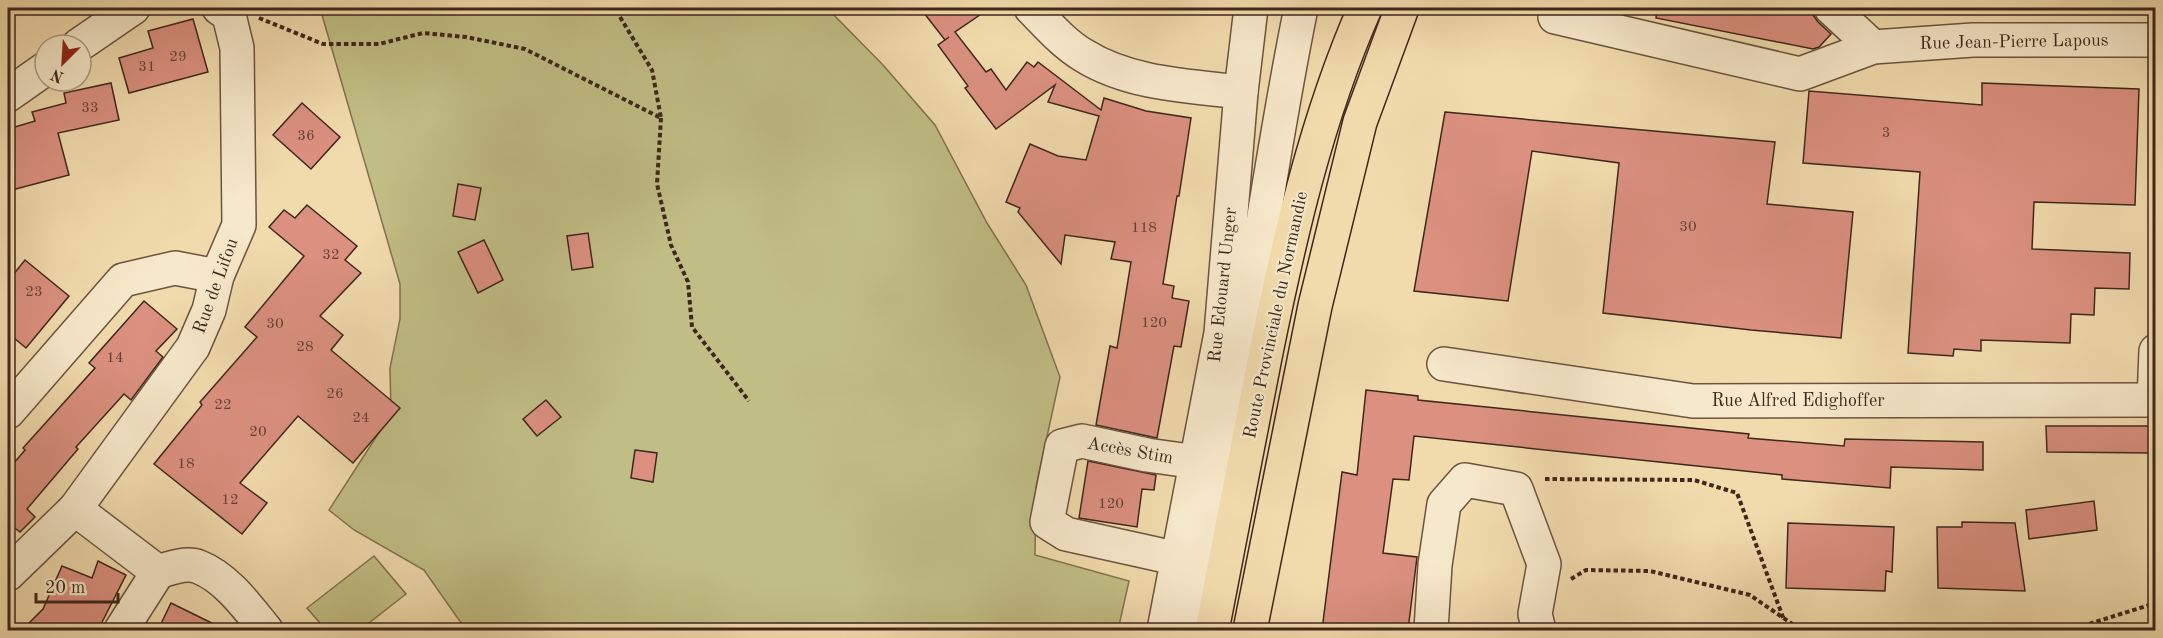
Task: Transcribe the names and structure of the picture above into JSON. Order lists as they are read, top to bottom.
{
  "streets": {
    "highway": ["Route Provinciale du Normandie"],
    "street": [
      "Rue Jean-Pierre Lapous",
      "Rue Edouard Unger",
      "Rue de Lifou",
      "Rue Alfred Edighoffer",
      "Accès Stim"
    ]
  },
  "crossings": [
    ["Rue Edouard Unger", "Accès Stim"]
  ],
  "house_numbers": [
    "29",
    "31",
    "33",
    "3",
    "36",
    "30",
    "118",
    "32",
    "23",
    "120",
    "30",
    "28",
    "14",
    "26",
    "22",
    "24",
    "20",
    "18",
    "12",
    "120"
  ],
  "scale_bar": "20 m",
  "north": "bottom left"
}
